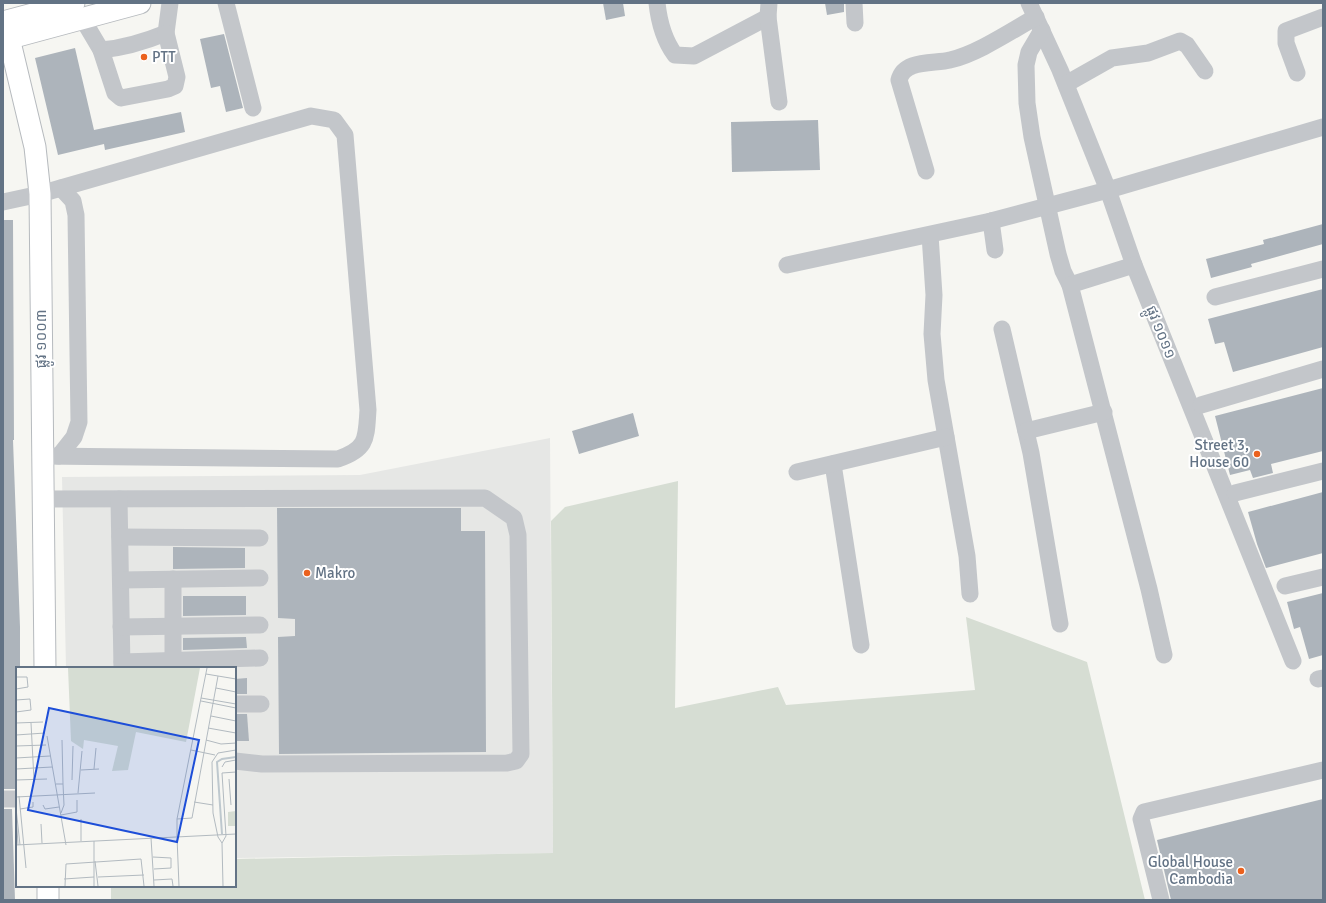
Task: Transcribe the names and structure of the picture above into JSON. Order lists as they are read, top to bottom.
{
  "streets": {
    "main road": ["ផ្លូវ ១០០៣"],
    "street": ["ផ្លូវ ១០១១"]
  },
  "places": [
    "PTT",
    "Street 3, House 60",
    "Makro",
    "Global House Cambodia"
  ]
}
